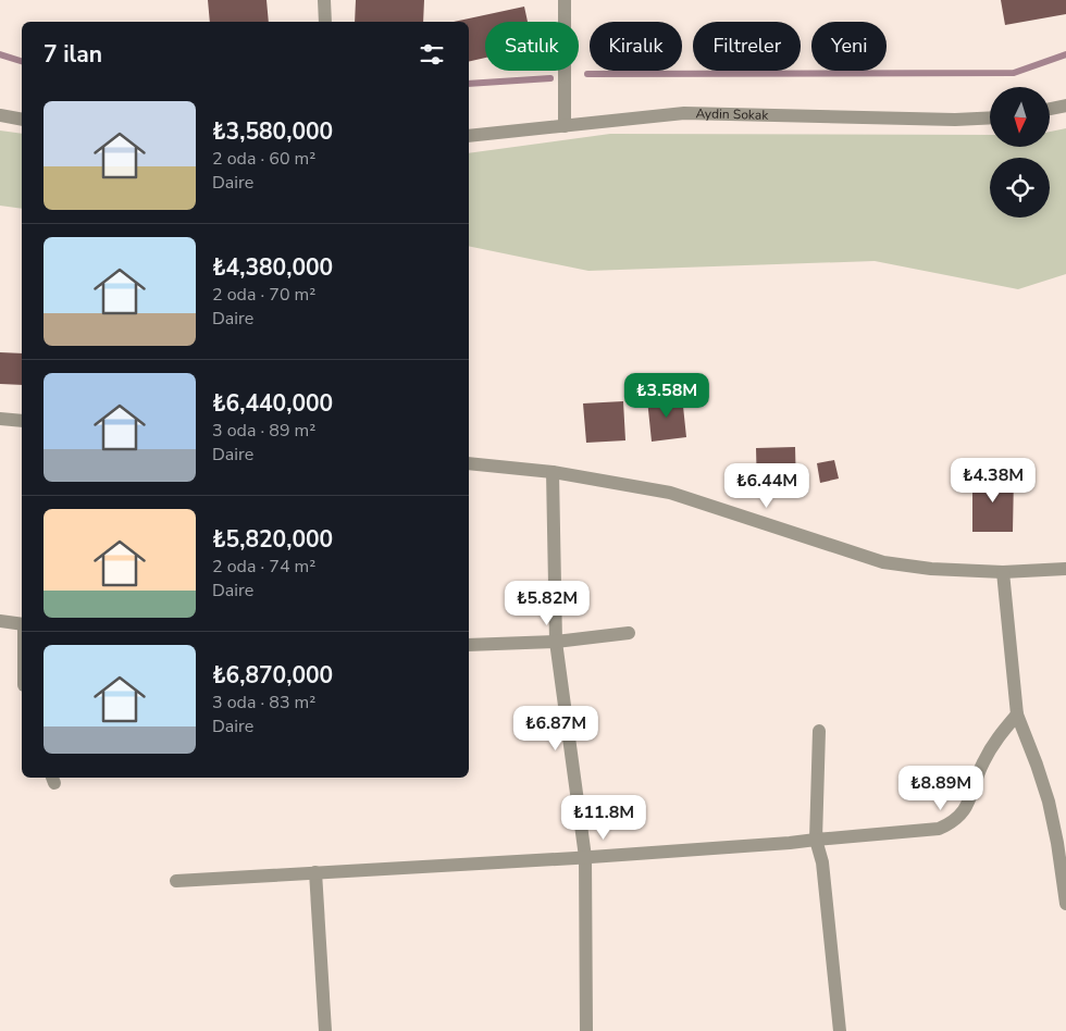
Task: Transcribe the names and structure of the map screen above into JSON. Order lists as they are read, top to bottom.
{
  "streets": {
    "street": ["Aydin Sokak"]
  },
  "north": "bottom",
  "page": {
    "chip": [
      "Satılık",
      "Kiralık",
      "Filtreler",
      "Yeni"
    ],
    "heading": "7 ilan",
    "list": [
      {
        "name": "₺3,580,000",
        "note": "2 oda · 60 m² · Daire"
      },
      {
        "name": "₺4,380,000",
        "note": "2 oda · 70 m² · Daire"
      },
      {
        "name": "₺6,440,000",
        "note": "3 oda · 89 m² · Daire"
      },
      {
        "name": "₺5,820,000",
        "note": "2 oda · 74 m² · Daire"
      },
      {
        "name": "₺6,870,000",
        "note": "3 oda · 83 m² · Daire"
      }
    ],
    "price": [
      "₺3.58M",
      "₺4.38M",
      "₺6.44M",
      "₺5.82M",
      "₺6.87M",
      "₺8.89M",
      "₺11.8M"
    ]
  }
}
